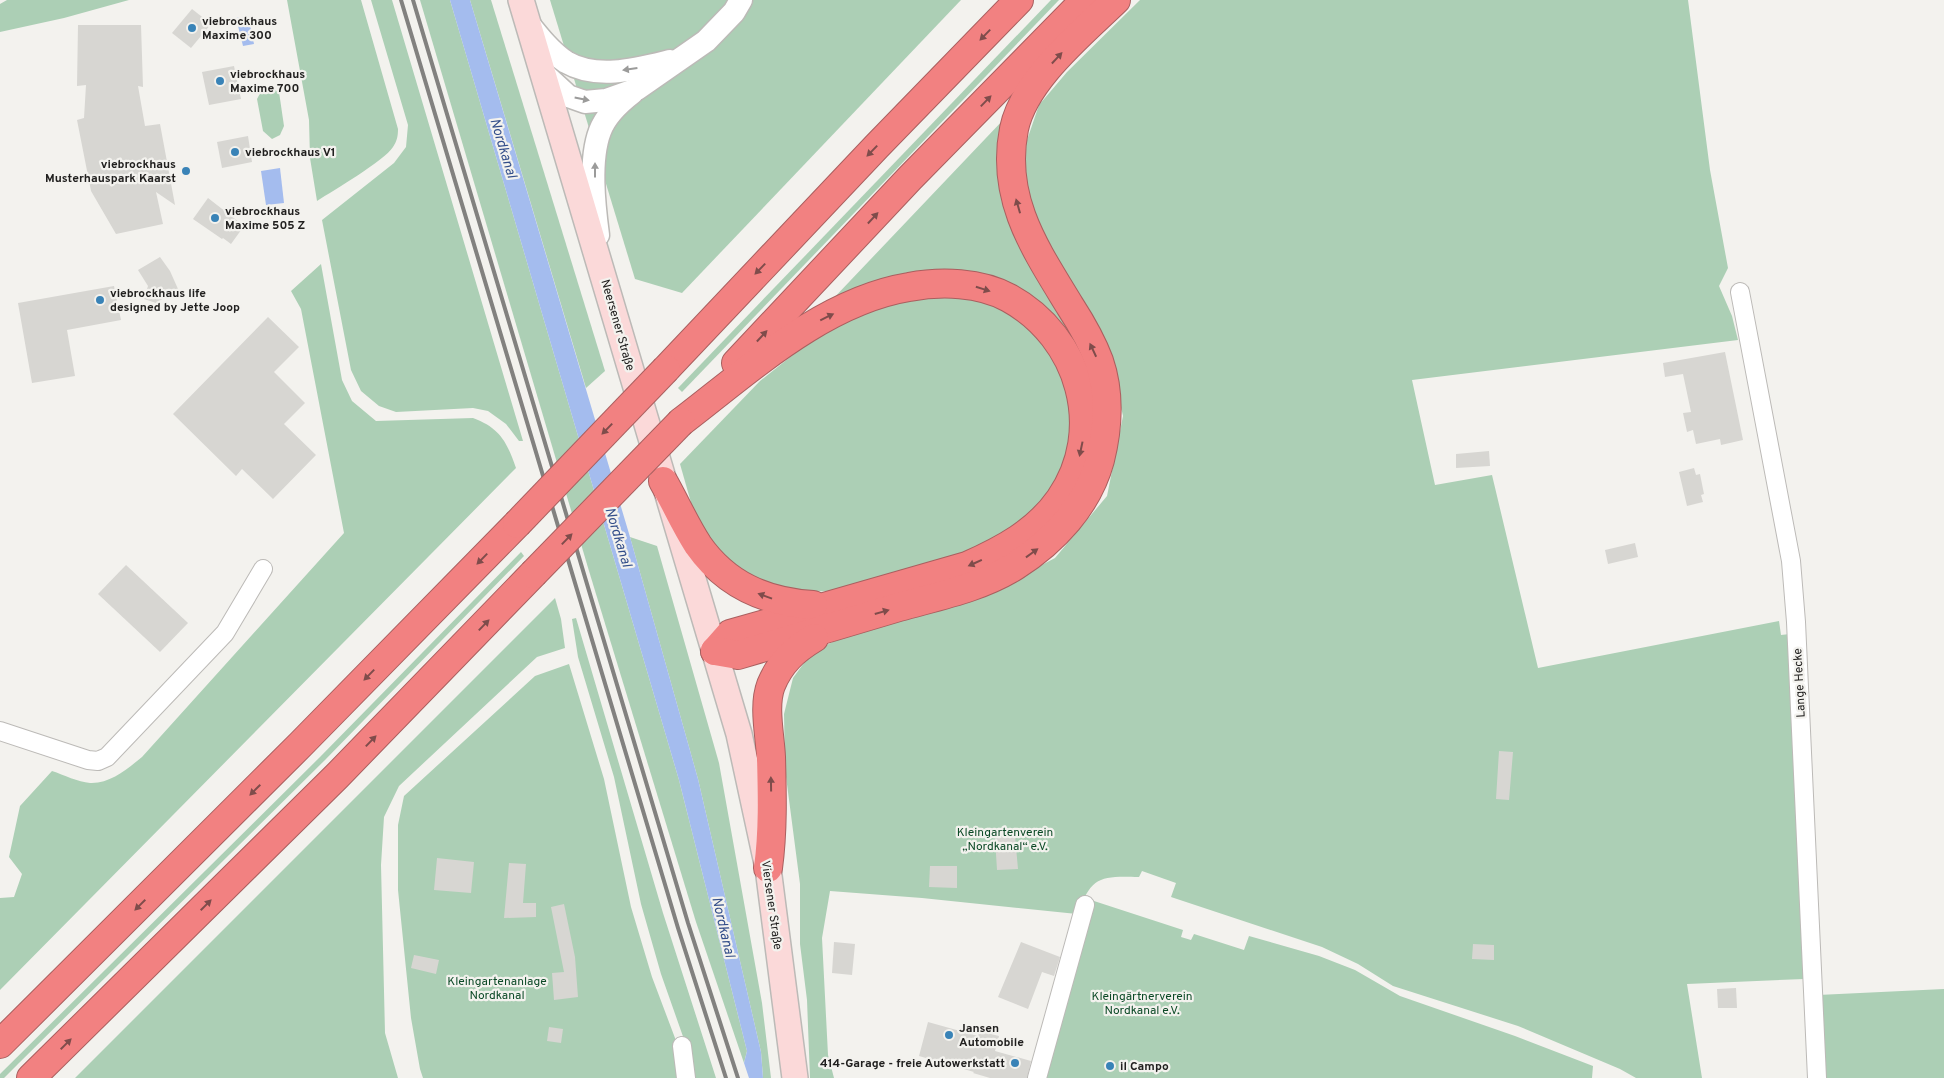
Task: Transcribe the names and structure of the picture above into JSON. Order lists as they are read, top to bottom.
{
  "streets": {
    "main road": ["Neersener Straße", "Viersener Straße"],
    "street": ["Lange Hecke"]
  },
  "crossings": [
    ["Neersener Straße", "Viersener Straße"]
  ],
  "water": ["Nordkanal"],
  "parks": ["Kleingartenverein „Nordkanal“ e.V.", "Kleingartenanlage Nordkanal", "Kleingärtnerverein Nordkanal e.V."],
  "places": [
    "viebrockhaus Maxime 300",
    "viebrockhaus Maxime 700",
    "viebrockhaus V1",
    "viebrockhaus Musterhauspark Kaarst",
    "viebrockhaus Maxime 505 Z",
    "viebrockhaus life designed by Jette Joop",
    "Jansen Automobile",
    "414-Garage - freie Autowerkstatt",
    "il Campo"
  ]
}
